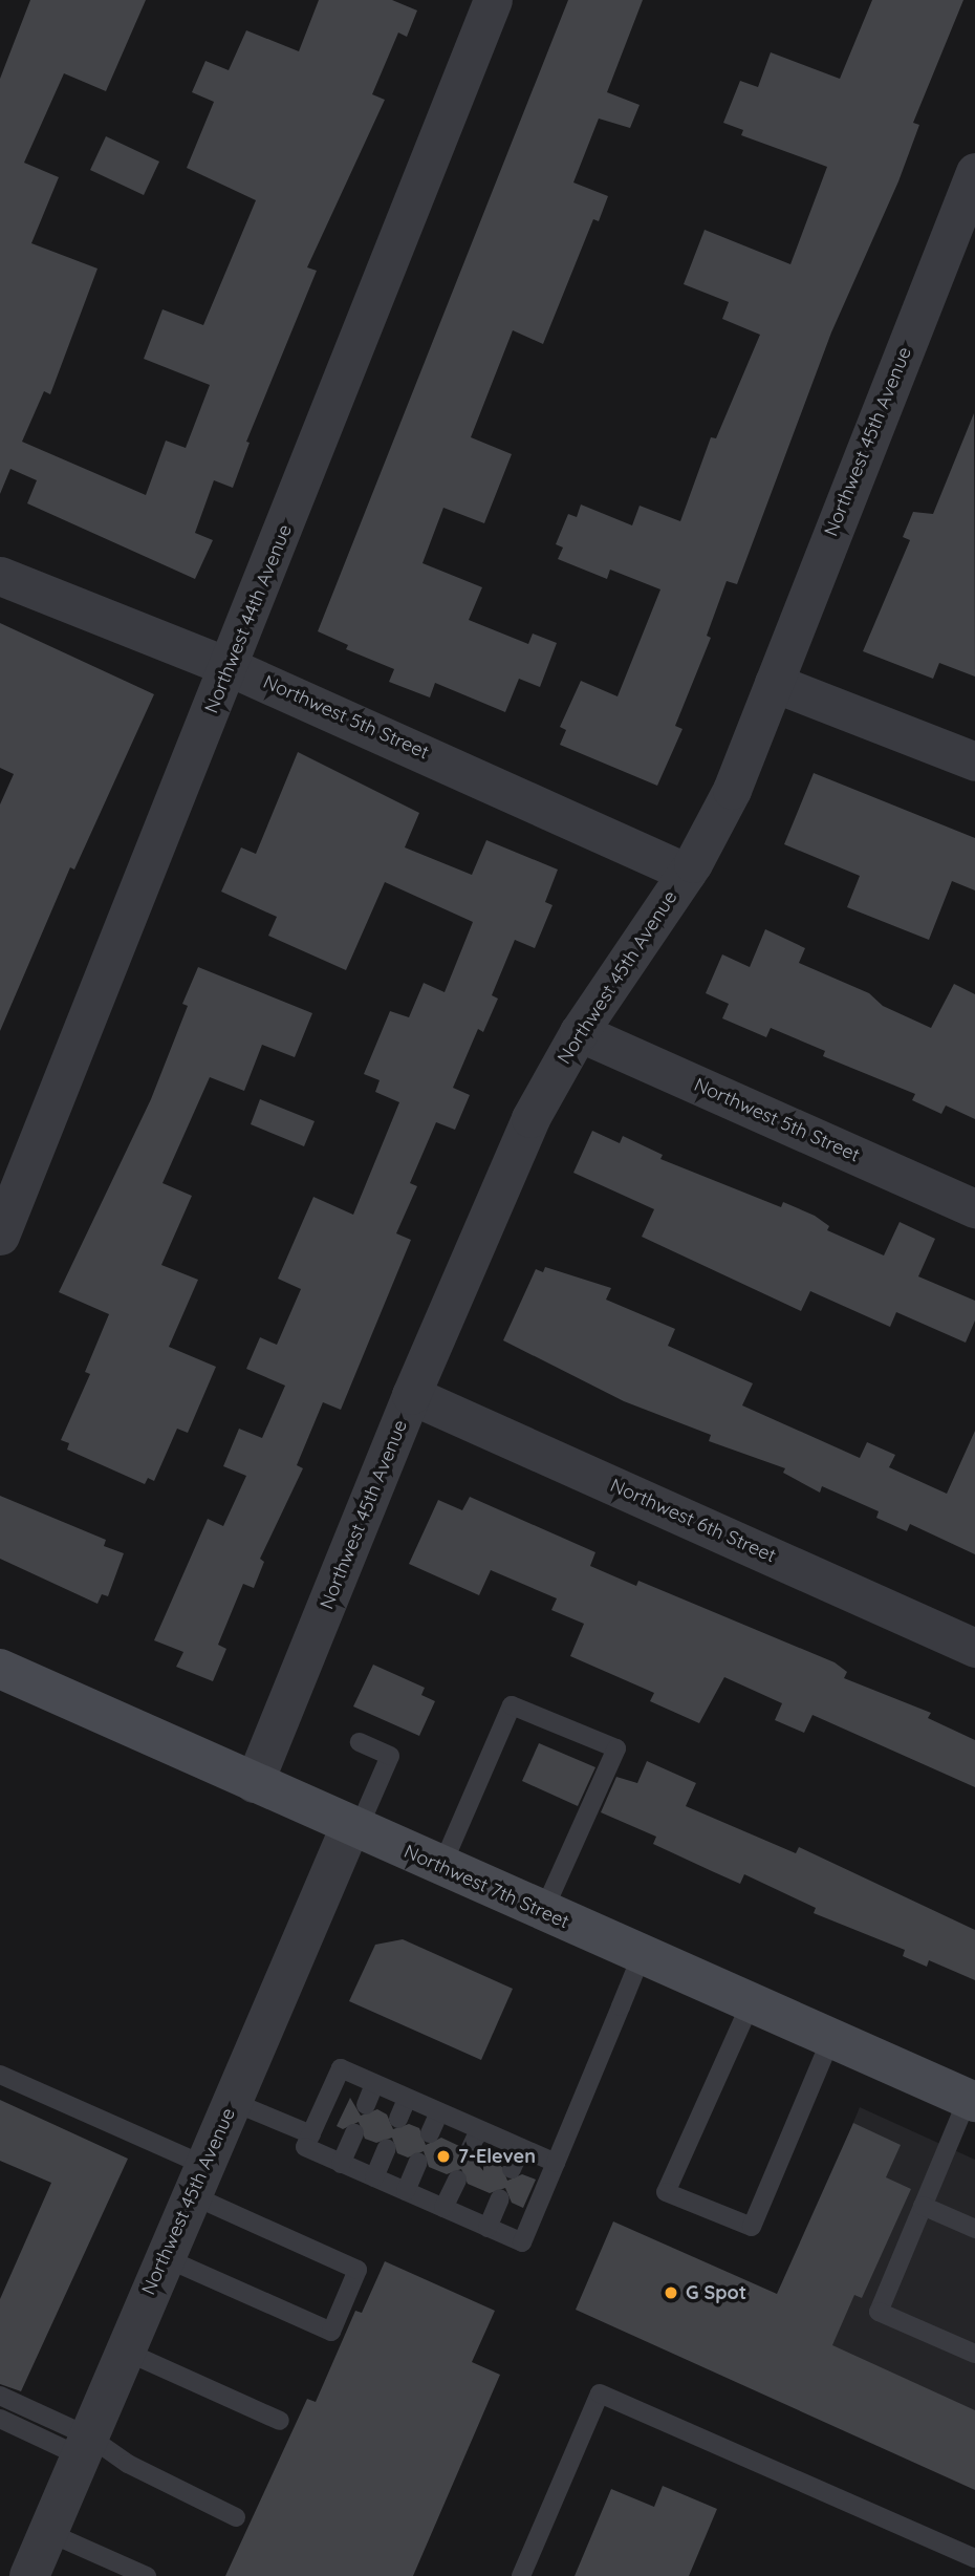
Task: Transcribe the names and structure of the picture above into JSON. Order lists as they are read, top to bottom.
{
  "streets": {
    "main road": ["Northwest 7th Street"],
    "street": [
      "Northwest 45th Avenue",
      "Northwest 44th Avenue",
      "Northwest 5th Street",
      "Northwest 6th Street"
    ]
  },
  "crossings": [
    ["Northwest 45th Avenue", "Northwest 5th Street"],
    ["Northwest 45th Avenue", "Northwest 6th Street"],
    ["Northwest 45th Avenue", "Northwest 7th Street"],
    ["Northwest 44th Avenue", "Northwest 5th Street"]
  ],
  "places": ["7-Eleven", "G Spot"]
}
